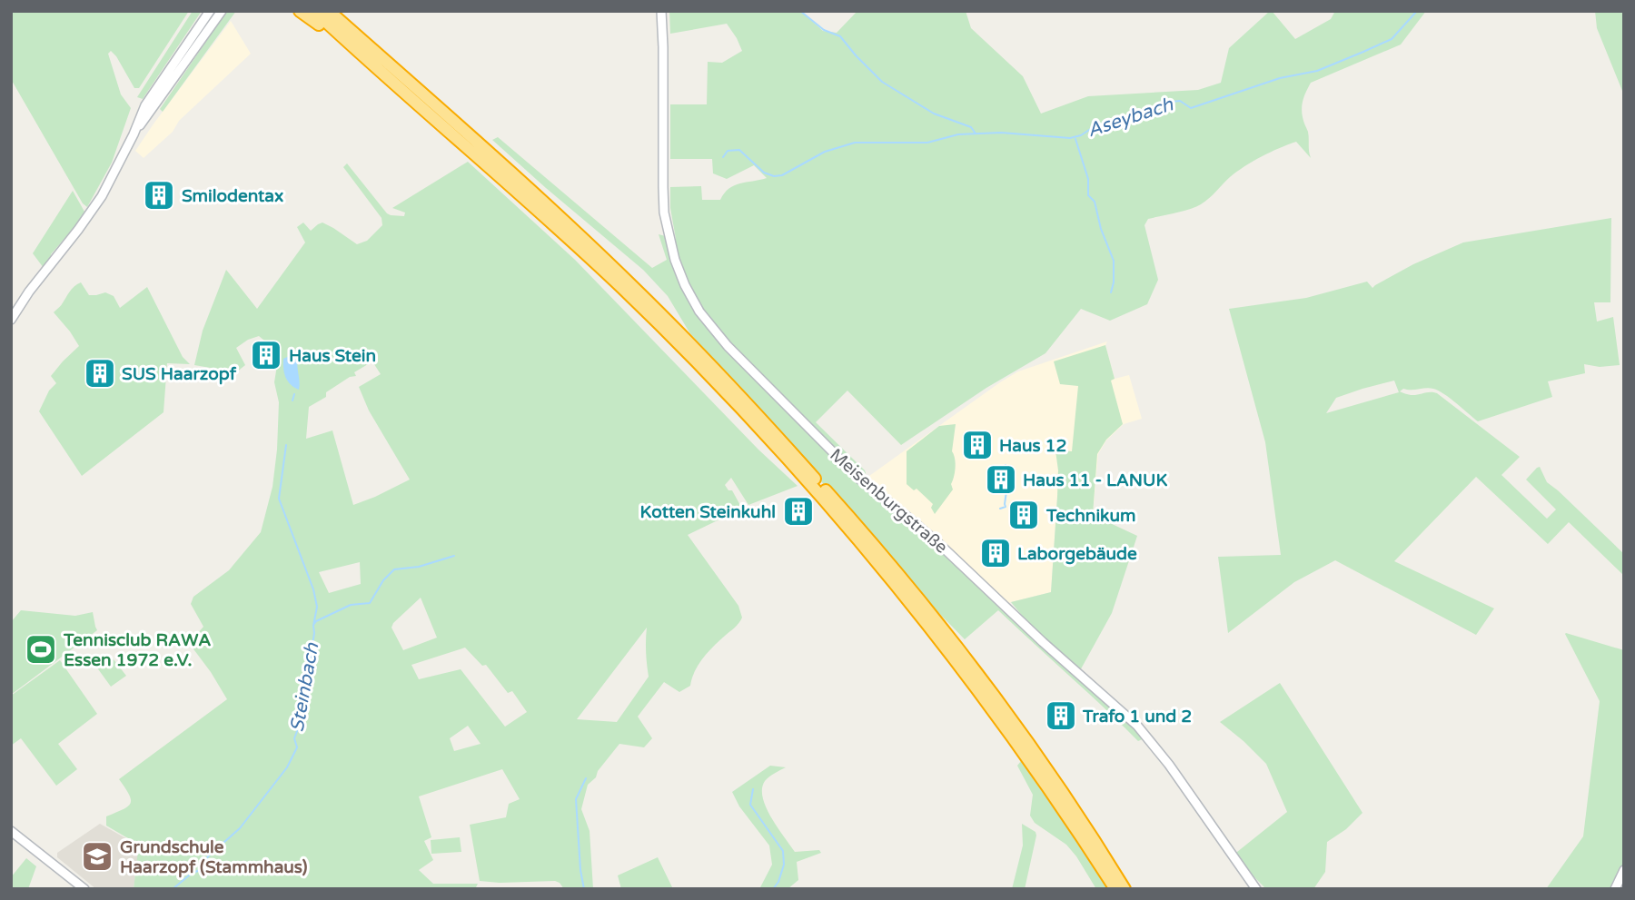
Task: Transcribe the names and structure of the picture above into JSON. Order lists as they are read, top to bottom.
{
  "streets": {
    "main road": ["Meisenburgstraße"]
  },
  "water": ["Aseybach", "Steinbach"],
  "places": {
    "building": [
      "Smilodentax",
      "Haus Stein",
      "SUS Haarzopf",
      "Haus 12",
      "Haus 11 - LANUK",
      "Kotten Steinkuhl",
      "Technikum",
      "Laborgebäude",
      "Trafo 1 und 2"
    ],
    "sports": ["Tennisclub RAWA Essen 1972 e.V."],
    "school or university": ["Grundschule Haarzopf (Stammhaus)"]
  }
}
